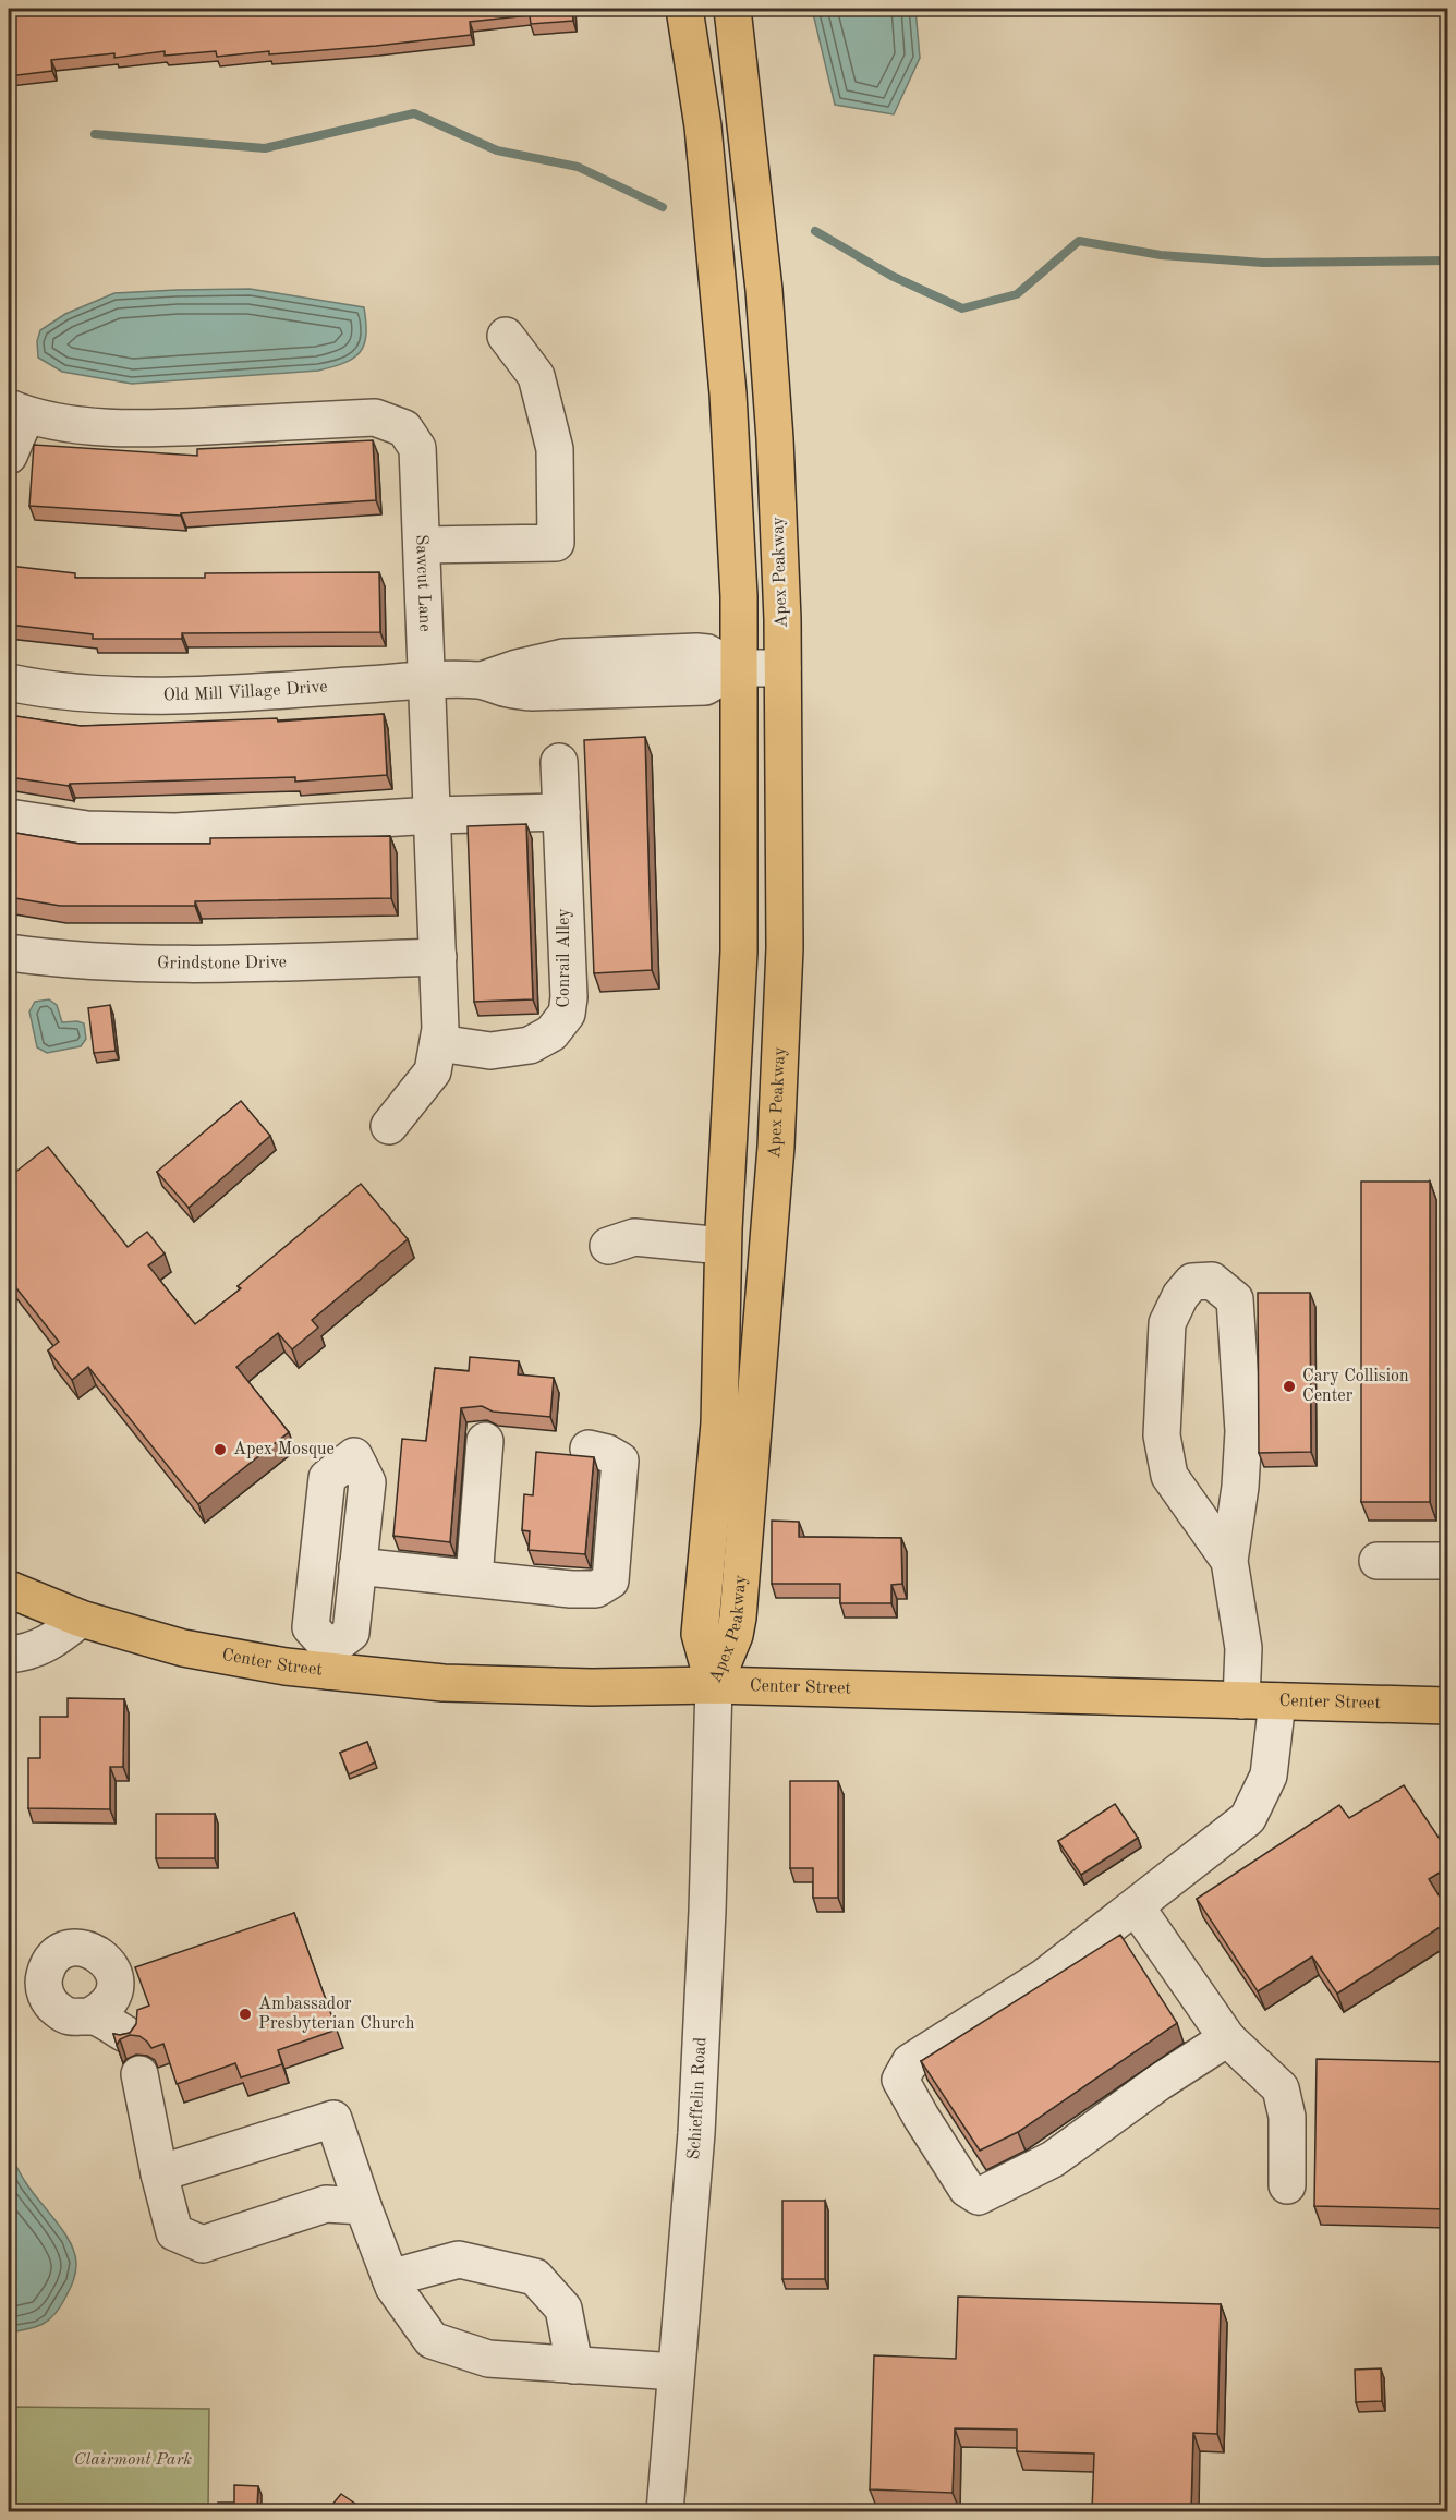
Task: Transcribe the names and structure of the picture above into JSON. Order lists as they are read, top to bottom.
{
  "streets": {
    "main road": ["Apex Peakway", "Center Street"],
    "street": [
      "Sawcut Lane",
      "Old Mill Village Drive",
      "Conrail Alley",
      "Grindstone Drive",
      "Schieffelin Road"
    ]
  },
  "crossings": [
    ["Apex Peakway", "Old Mill Village Drive"],
    ["Apex Peakway", "Center Street"],
    ["Apex Peakway", "Schieffelin Road"],
    ["Sawcut Lane", "Old Mill Village Drive"],
    ["Sawcut Lane", "Conrail Alley"],
    ["Sawcut Lane", "Grindstone Drive"],
    ["Center Street", "Schieffelin Road"]
  ],
  "parks": ["Clairmont Park"],
  "places": ["Cary Collision Center", "Apex Mosque", "Ambassador Presbyterian Church"]
}
